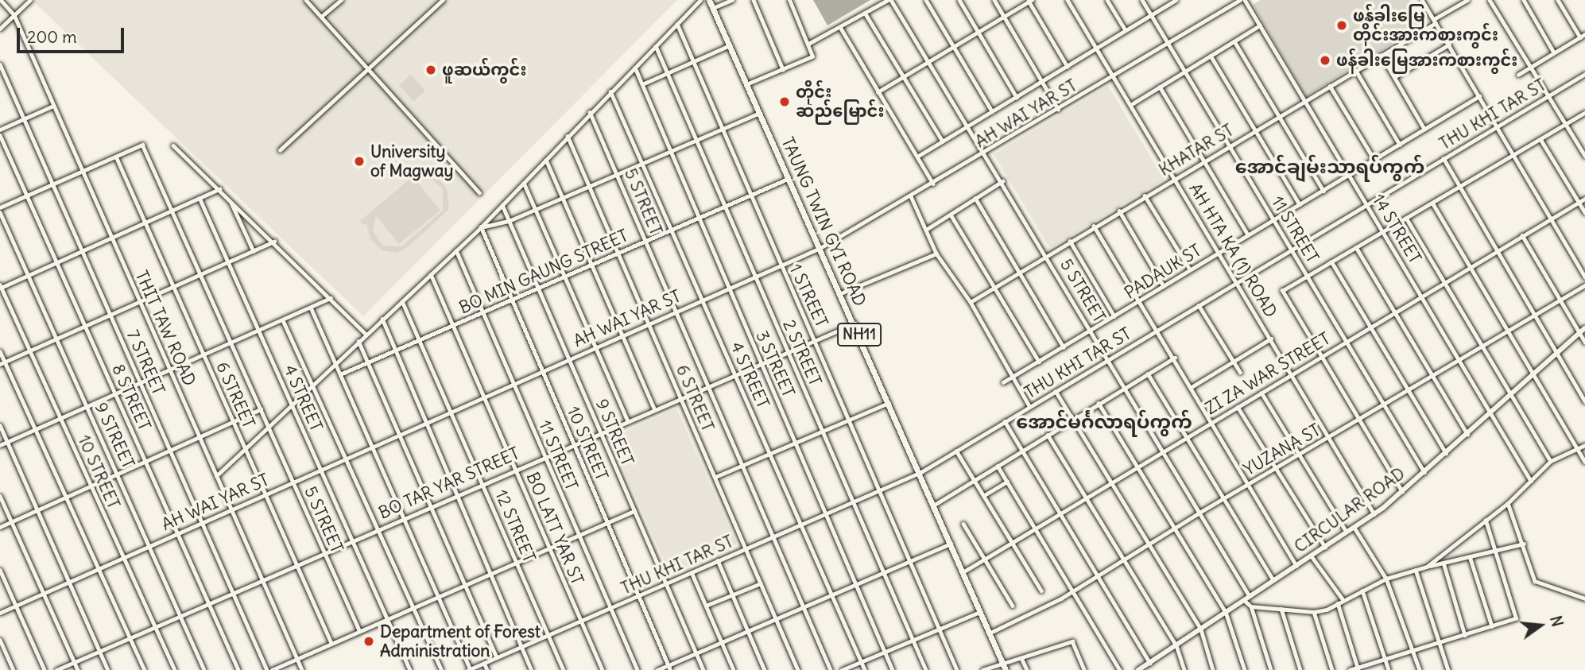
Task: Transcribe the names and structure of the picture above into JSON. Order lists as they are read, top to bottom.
{
  "streets": {
    "highway": ["TAUNG TWIN GYI ROAD", "NH11"],
    "main road": ["CIRCULAR ROAD"],
    "street": [
      "AH WAI YAR ST",
      "THU KHI TAR ST",
      "KHATAR ST",
      "5 STREET",
      "14 STREET",
      "11 STREET",
      "AH HTA KA (1) ROAD",
      "BO MIN GAUNG STREET",
      "PADAUK ST",
      "1 STREET",
      "THIT TAW ROAD",
      "2 STREET",
      "7 STREET",
      "3 STREET",
      "ZI ZA WAR STREET",
      "4 STREET",
      "6 STREET",
      "8 STREET",
      "9 STREET",
      "10 STREET",
      "YUZANA ST",
      "BO TAR YAR STREET",
      "12 STREET",
      "BO LATT YAR ST"
    ]
  },
  "crossings": [
    ["AH WAI YAR ST", "5 STREET"],
    ["AH WAI YAR ST", "TAUNG TWIN GYI ROAD"],
    ["AH WAI YAR ST", "11 STREET"],
    ["AH WAI YAR ST", "AH HTA KA (1) ROAD"],
    ["AH WAI YAR ST", "1 STREET"],
    ["AH WAI YAR ST", "THIT TAW ROAD"],
    ["AH WAI YAR ST", "2 STREET"],
    ["AH WAI YAR ST", "7 STREET"],
    ["AH WAI YAR ST", "3 STREET"],
    ["AH WAI YAR ST", "4 STREET"],
    ["AH WAI YAR ST", "6 STREET"],
    ["AH WAI YAR ST", "8 STREET"],
    ["AH WAI YAR ST", "9 STREET"],
    ["AH WAI YAR ST", "10 STREET"],
    ["AH WAI YAR ST", "12 STREET"],
    ["AH WAI YAR ST", "BO LATT YAR ST"],
    ["THU KHI TAR ST", "5 STREET"],
    ["THU KHI TAR ST", "TAUNG TWIN GYI ROAD"],
    ["THU KHI TAR ST", "14 STREET"],
    ["THU KHI TAR ST", "11 STREET"],
    ["THU KHI TAR ST", "AH HTA KA (1) ROAD"],
    ["THU KHI TAR ST", "1 STREET"],
    ["THU KHI TAR ST", "2 STREET"],
    ["THU KHI TAR ST", "3 STREET"],
    ["THU KHI TAR ST", "4 STREET"],
    ["THU KHI TAR ST", "6 STREET"],
    ["THU KHI TAR ST", "9 STREET"],
    ["THU KHI TAR ST", "10 STREET"],
    ["THU KHI TAR ST", "12 STREET"],
    ["THU KHI TAR ST", "BO LATT YAR ST"],
    ["KHATAR ST", "5 STREET"],
    ["KHATAR ST", "14 STREET"],
    ["KHATAR ST", "11 STREET"],
    ["KHATAR ST", "AH HTA KA (1) ROAD"],
    ["5 STREET", "BO MIN GAUNG STREET"],
    ["5 STREET", "PADAUK ST"],
    ["5 STREET", "ZI ZA WAR STREET"],
    ["5 STREET", "6 STREET"],
    ["5 STREET", "YUZANA ST"],
    ["5 STREET", "BO TAR YAR STREET"],
    ["5 STREET", "CIRCULAR ROAD"],
    ["TAUNG TWIN GYI ROAD", "BO MIN GAUNG STREET"],
    ["TAUNG TWIN GYI ROAD", "ZI ZA WAR STREET"],
    ["TAUNG TWIN GYI ROAD", "YUZANA ST"],
    ["TAUNG TWIN GYI ROAD", "BO TAR YAR STREET"],
    ["14 STREET", "PADAUK ST"],
    ["14 STREET", "ZI ZA WAR STREET"],
    ["14 STREET", "YUZANA ST"],
    ["14 STREET", "CIRCULAR ROAD"],
    ["11 STREET", "BO MIN GAUNG STREET"],
    ["11 STREET", "PADAUK ST"],
    ["11 STREET", "ZI ZA WAR STREET"],
    ["11 STREET", "YUZANA ST"],
    ["11 STREET", "BO TAR YAR STREET"],
    ["11 STREET", "CIRCULAR ROAD"],
    ["AH HTA KA (1) ROAD", "PADAUK ST"],
    ["AH HTA KA (1) ROAD", "ZI ZA WAR STREET"],
    ["AH HTA KA (1) ROAD", "YUZANA ST"],
    ["AH HTA KA (1) ROAD", "CIRCULAR ROAD"],
    ["BO MIN GAUNG STREET", "1 STREET"],
    ["BO MIN GAUNG STREET", "2 STREET"],
    ["BO MIN GAUNG STREET", "3 STREET"],
    ["BO MIN GAUNG STREET", "4 STREET"],
    ["BO MIN GAUNG STREET", "6 STREET"],
    ["BO MIN GAUNG STREET", "9 STREET"],
    ["BO MIN GAUNG STREET", "10 STREET"],
    ["BO MIN GAUNG STREET", "12 STREET"],
    ["BO MIN GAUNG STREET", "BO LATT YAR ST"],
    ["1 STREET", "BO TAR YAR STREET"],
    ["THIT TAW ROAD", "BO TAR YAR STREET"],
    ["2 STREET", "BO TAR YAR STREET"],
    ["7 STREET", "BO TAR YAR STREET"],
    ["3 STREET", "BO TAR YAR STREET"],
    ["4 STREET", "BO TAR YAR STREET"],
    ["6 STREET", "BO TAR YAR STREET"],
    ["8 STREET", "BO TAR YAR STREET"],
    ["9 STREET", "BO TAR YAR STREET"],
    ["10 STREET", "BO TAR YAR STREET"],
    ["BO TAR YAR STREET", "12 STREET"],
    ["BO TAR YAR STREET", "BO LATT YAR ST"]
  ],
  "districts": ["အောင်ချမ်းသာရပ်ကွက်", "အောင်မင်္ဂလာရပ်ကွက်"],
  "places": [
    "ဖန်ခါးမြေ တိုင်းအားကစားကွင်း",
    "ဖန်ခါးမြေအားကစားကွင်း",
    "ဖူဆယ်ကွင်း",
    "တိုင်း ဆည်မြောင်း",
    "University of Magway",
    "Department of Forest Administration"
  ],
  "scale_bar": "200 m",
  "north": "right"
}
